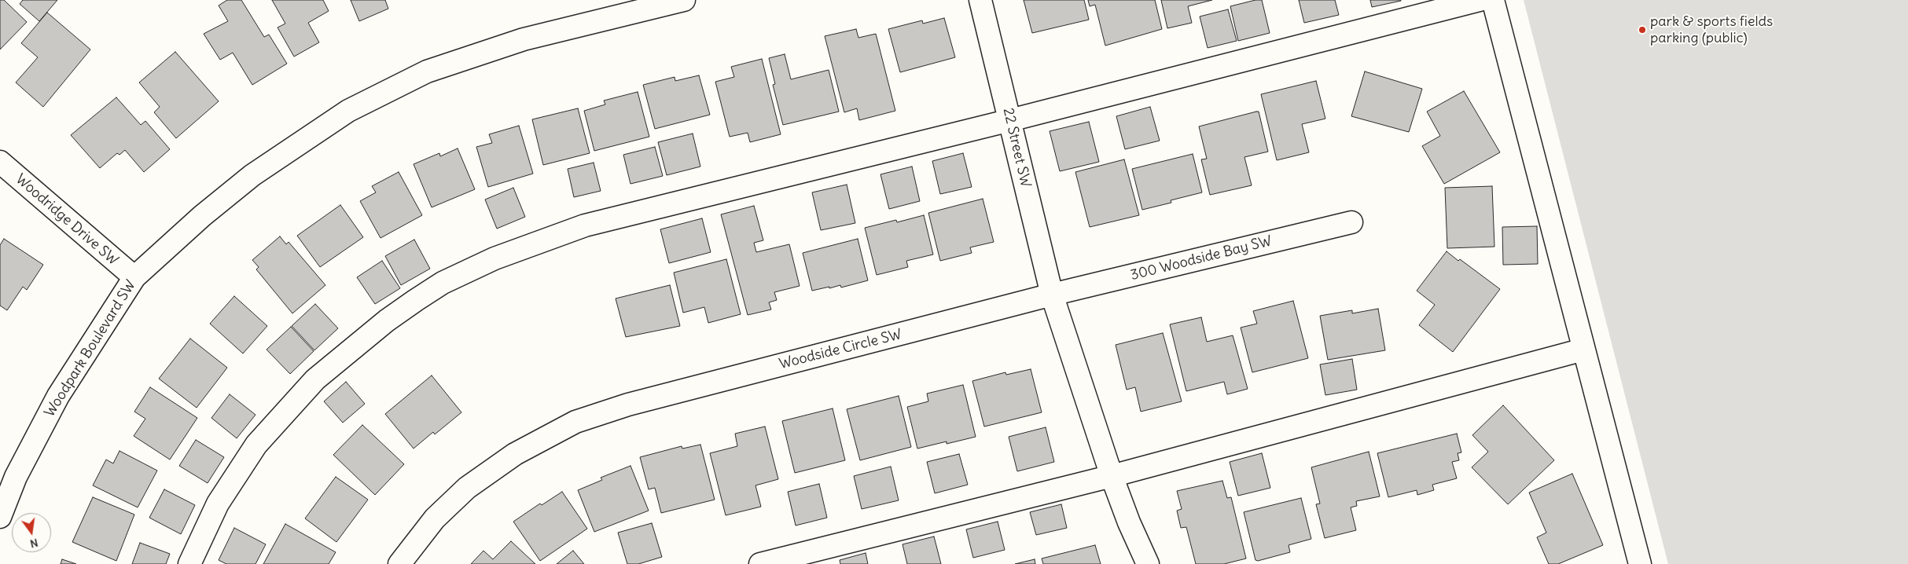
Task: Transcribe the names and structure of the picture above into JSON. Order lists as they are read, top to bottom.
{
  "streets": {
    "street": [
      "22 Street SW",
      "Woodridge Drive SW",
      "300 Woodside Bay SW",
      "Woodpark Boulevard SW",
      "Woodside Circle SW"
    ]
  },
  "crossings": [
    ["22 Street SW", "300 Woodside Bay SW"],
    ["22 Street SW", "Woodside Circle SW"],
    ["Woodridge Drive SW", "Woodpark Boulevard SW"],
    ["300 Woodside Bay SW", "Woodside Circle SW"]
  ],
  "places": ["park & sports fields parking (public)"],
  "north": "bottom"
}
